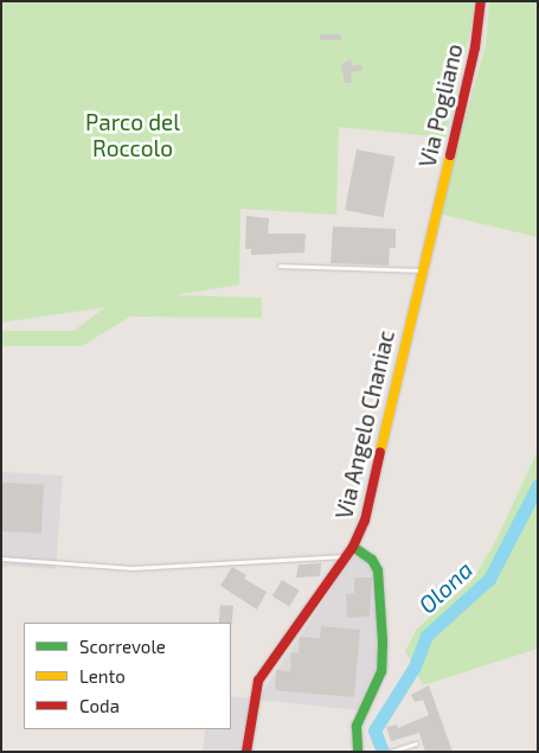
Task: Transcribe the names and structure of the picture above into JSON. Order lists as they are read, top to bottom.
{
  "streets": {
    "street": ["Via Pogliano", "Via Angelo Chaniac"]
  },
  "crossings": [
    ["Via Pogliano", "Via Angelo Chaniac"]
  ],
  "water": ["Olona"],
  "parks": ["Parco del Roccolo"],
  "legend": ["Scorrevole", "Lento", "Coda"]
}
